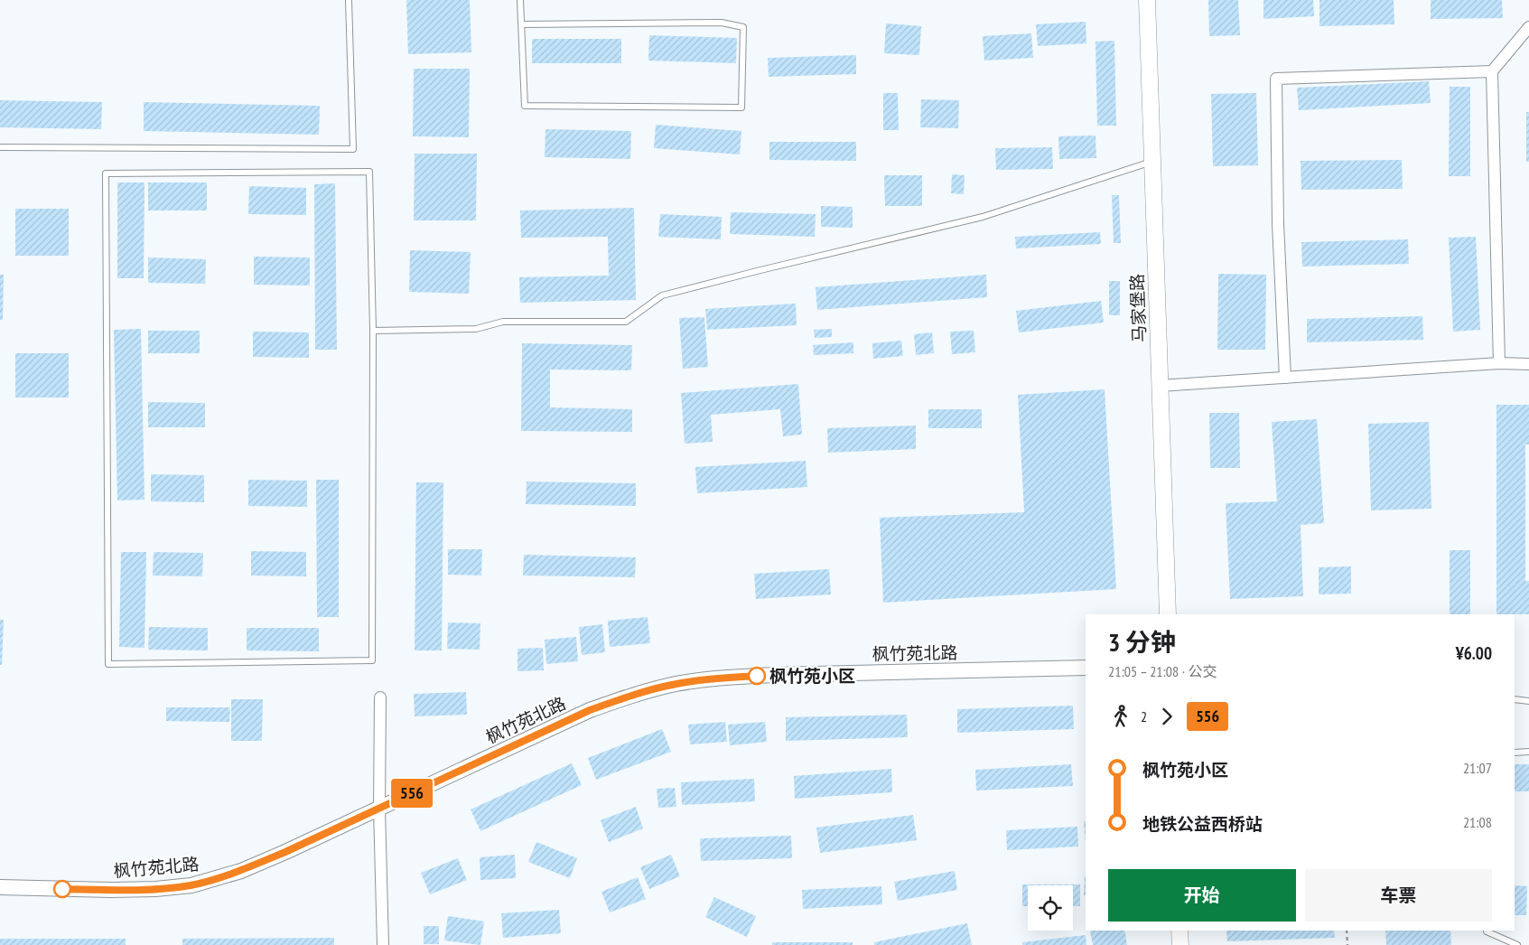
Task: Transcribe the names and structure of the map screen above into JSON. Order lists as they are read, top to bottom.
{
  "streets": {
    "main road": ["马家堡路"],
    "street": ["枫竹苑北路"]
  },
  "places": ["枫竹苑小区"],
  "lines": ["bus line 556"],
  "page": {
    "on_map": "556",
    "heading": ["3 分钟", "21:05 – 21:08 · 公交", "¥6.00"],
    "legs": ["2", "556"],
    "list": [
      {
        "name": "枫竹苑小区",
        "value": "21:07"
      },
      {
        "name": "地铁公益西桥站",
        "value": "21:08"
      }
    ],
    "buttons": ["开始", "车票"]
  }
}
